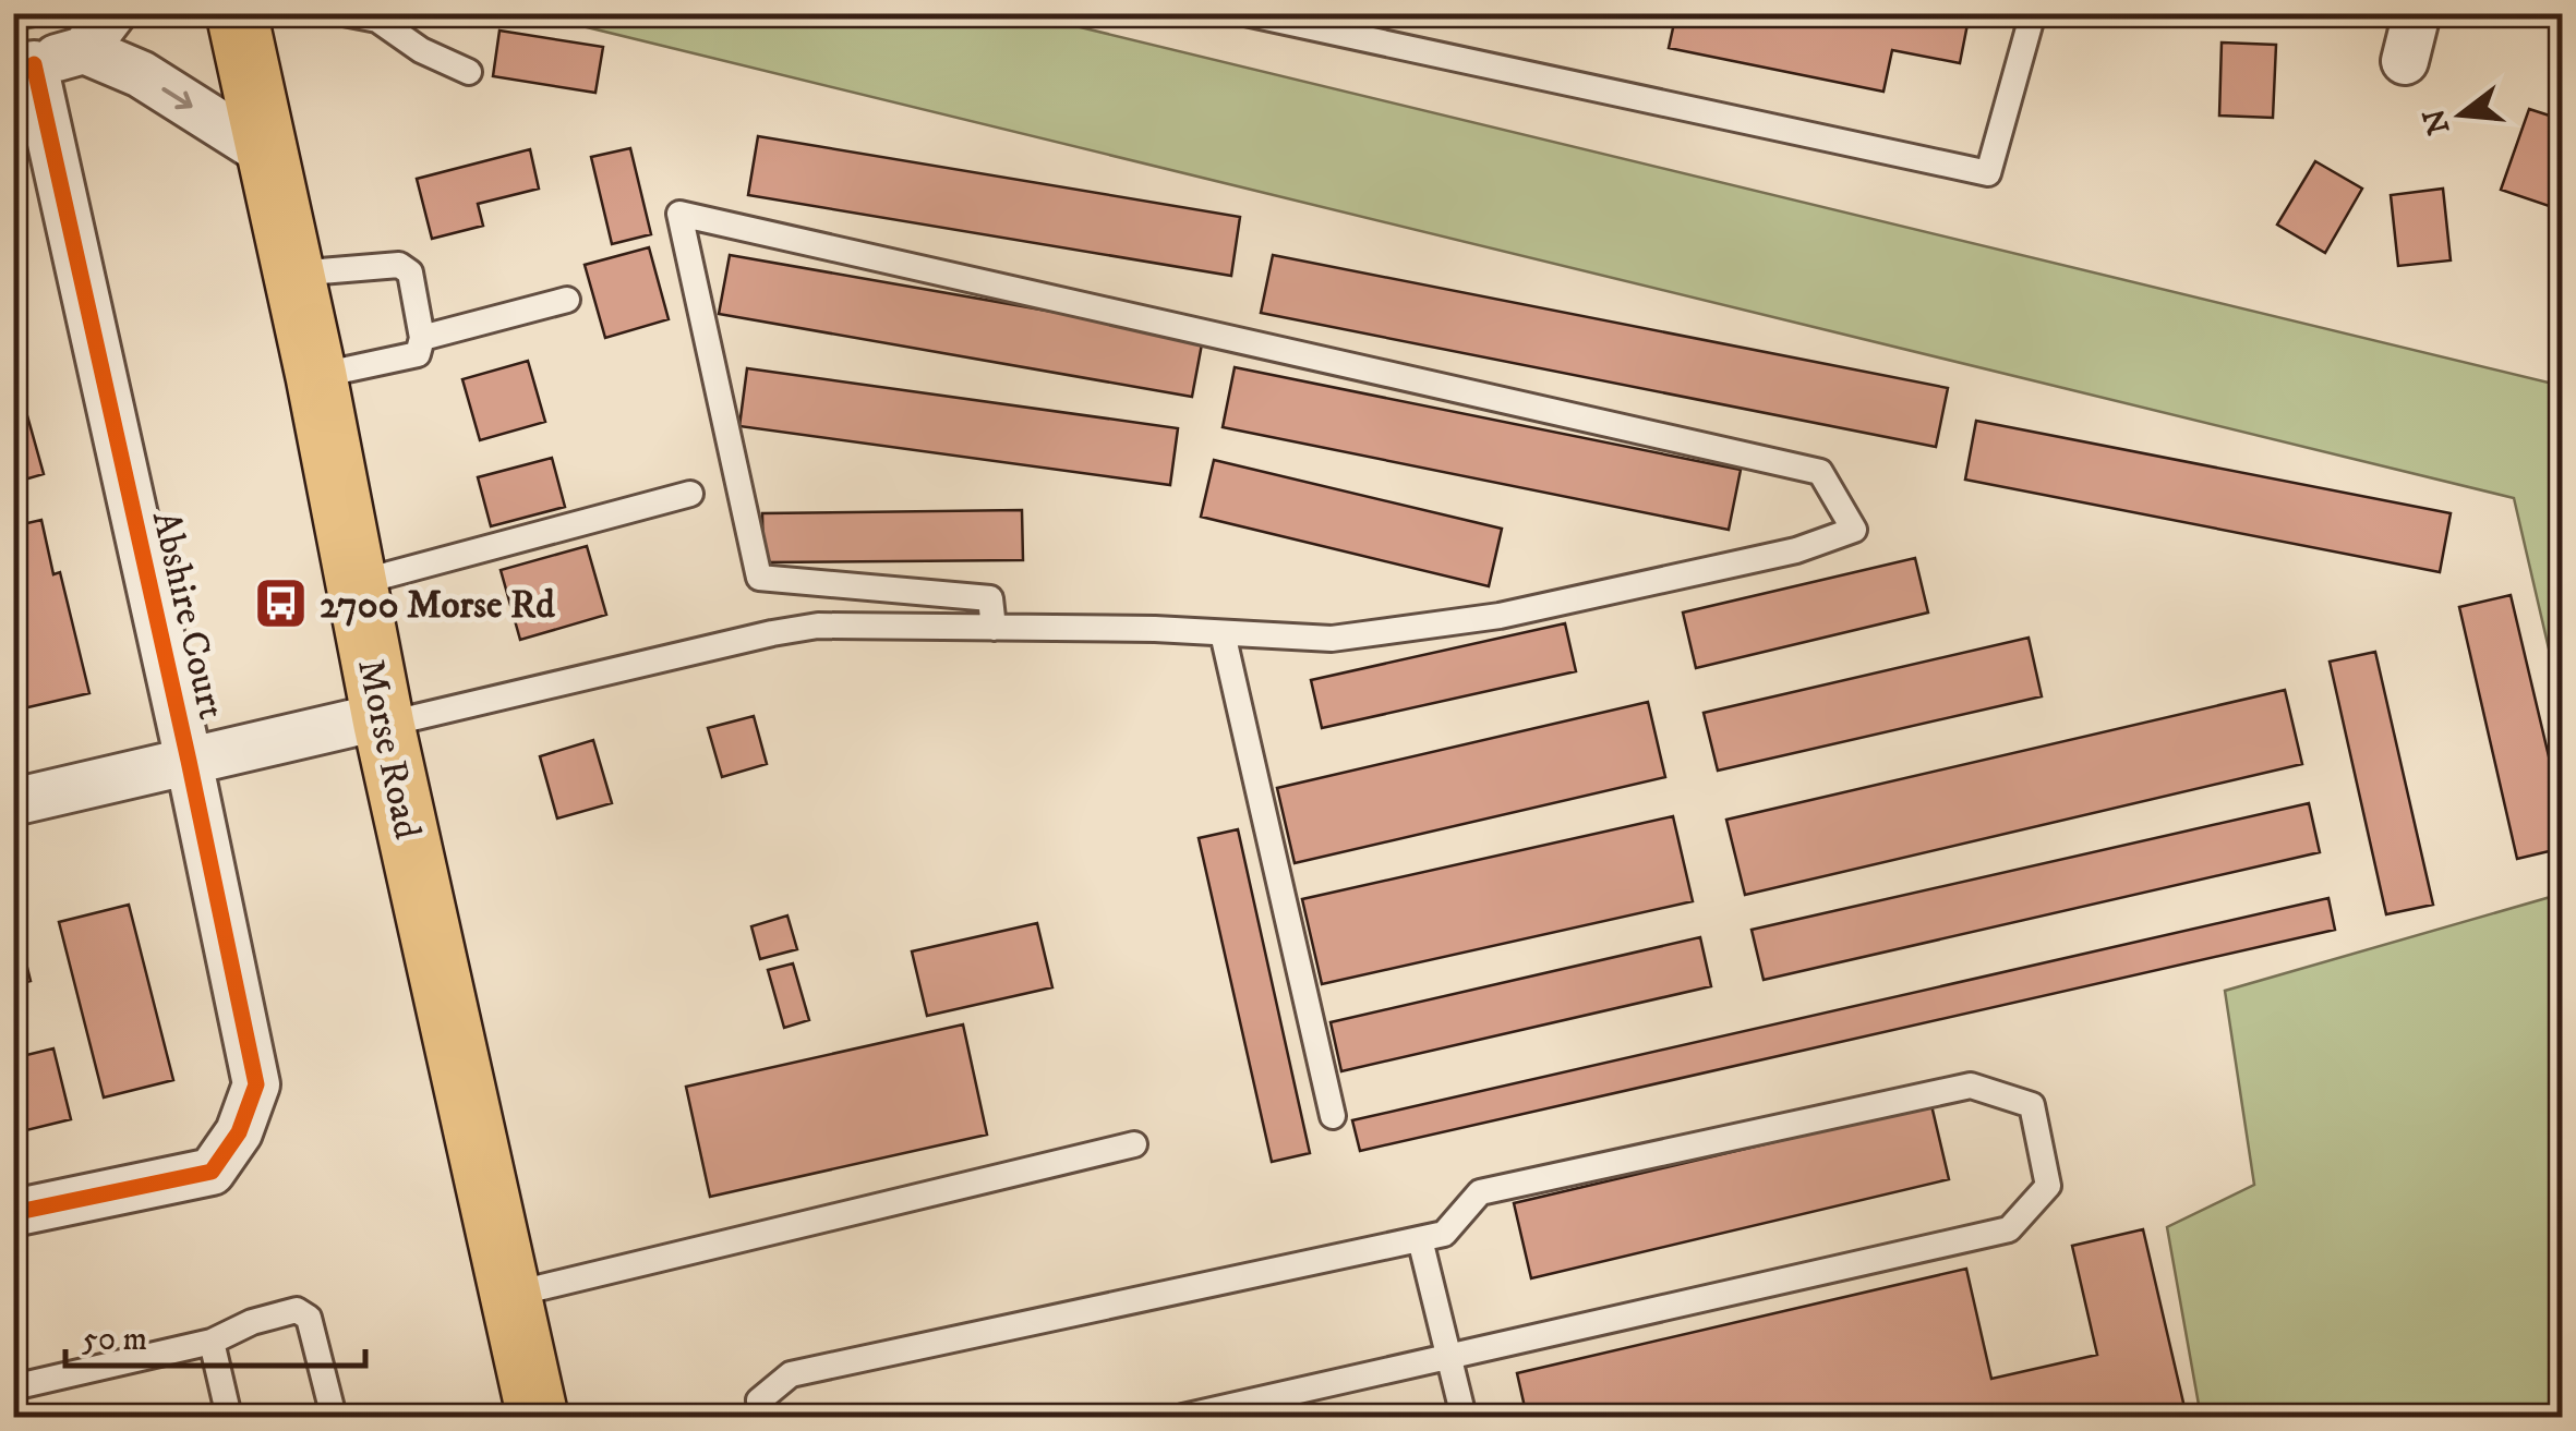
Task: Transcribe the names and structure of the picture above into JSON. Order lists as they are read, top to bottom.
{
  "streets": {
    "main road": ["Morse Road"],
    "street": ["Abshire Court"]
  },
  "places": {
    "bus stop": ["2700 Morse Rd"]
  },
  "scale_bar": "50 m",
  "north": "left"
}
